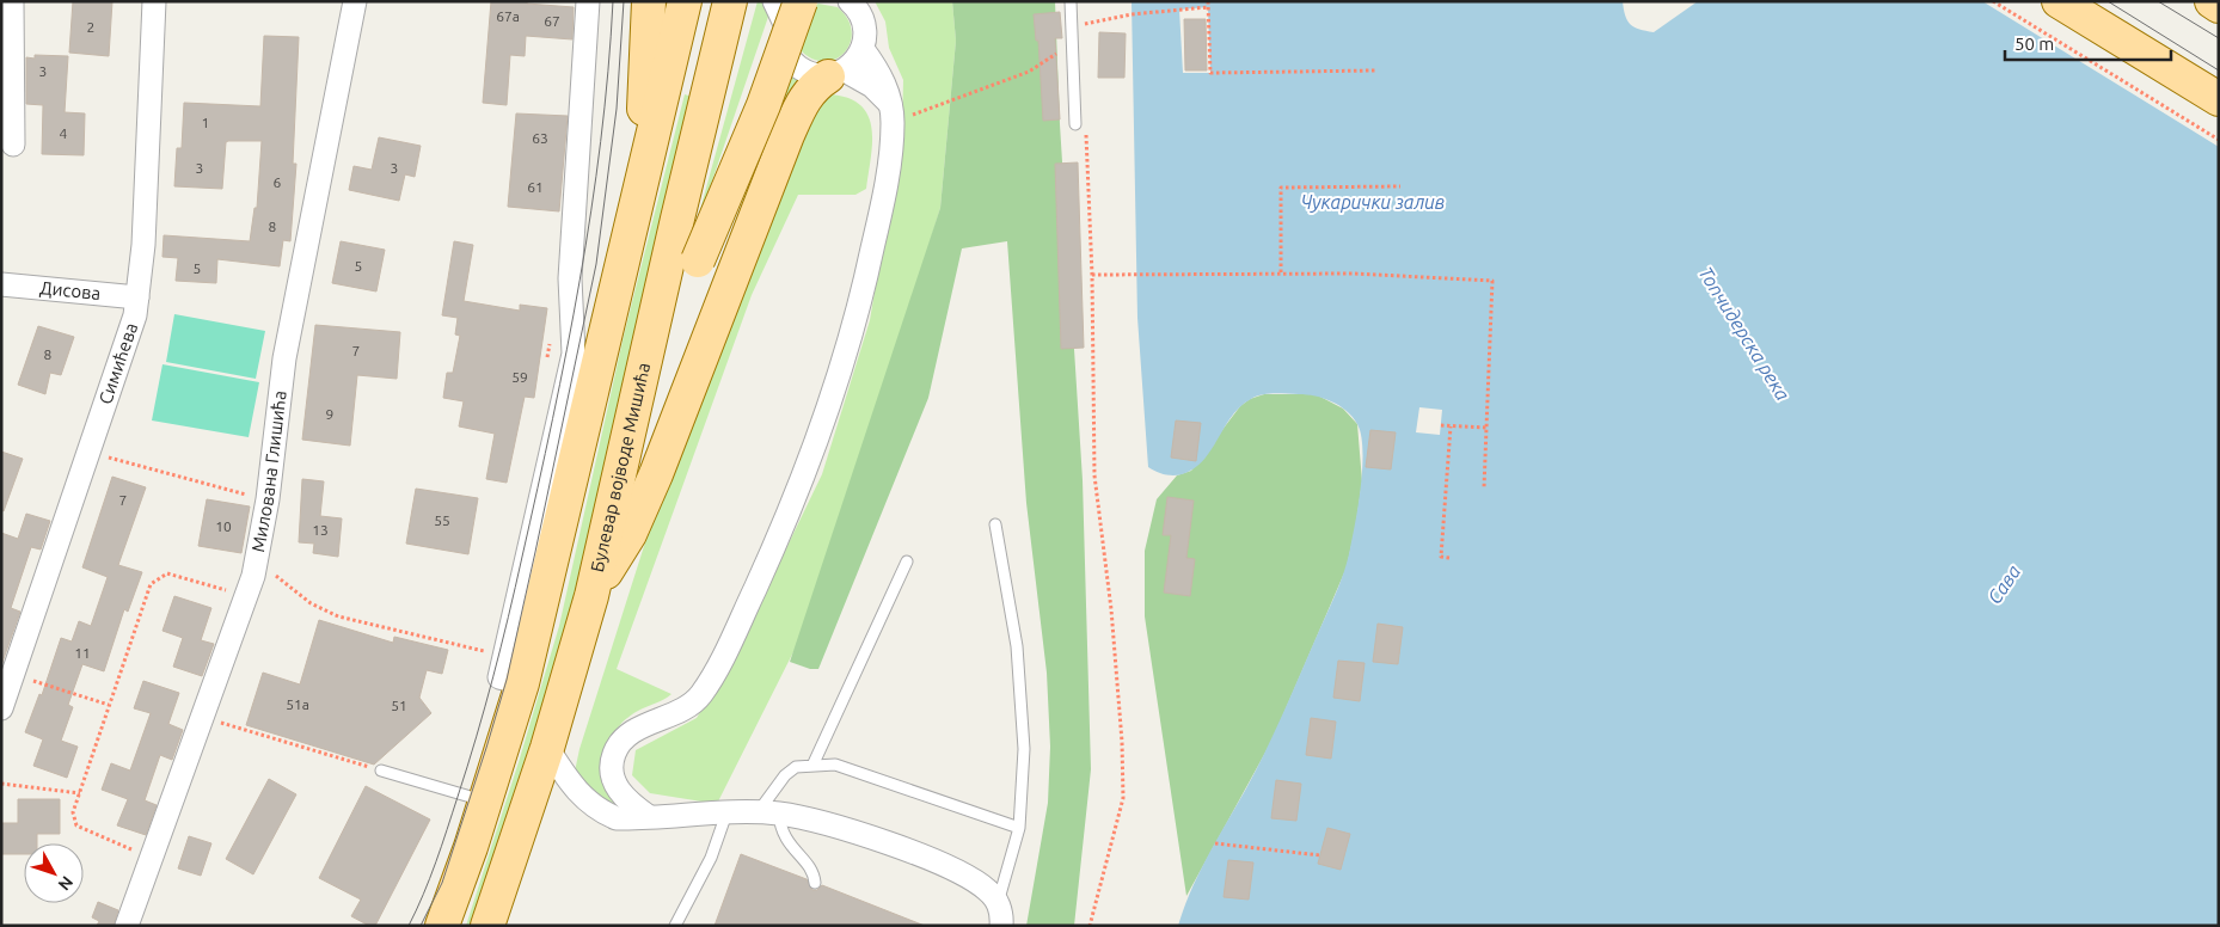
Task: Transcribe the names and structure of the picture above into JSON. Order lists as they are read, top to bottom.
{
  "streets": {
    "main road": ["Булевар војводе Мишића"],
    "street": ["Дисова", "Симићева", "Милована Глишића"]
  },
  "crossings": [
    ["Дисова", "Симићева"]
  ],
  "water": ["Чукарички залив", "Топчидерска река", "Сава"],
  "house_numbers": [
    "67a",
    "67",
    "2",
    "3",
    "1",
    "4",
    "63",
    "3",
    "3",
    "6",
    "61",
    "8",
    "5",
    "5",
    "7",
    "8",
    "59",
    "9",
    "7",
    "55",
    "10",
    "13",
    "11",
    "51a",
    "51"
  ],
  "scale_bar": "50 m",
  "north": "bottom right"
}
